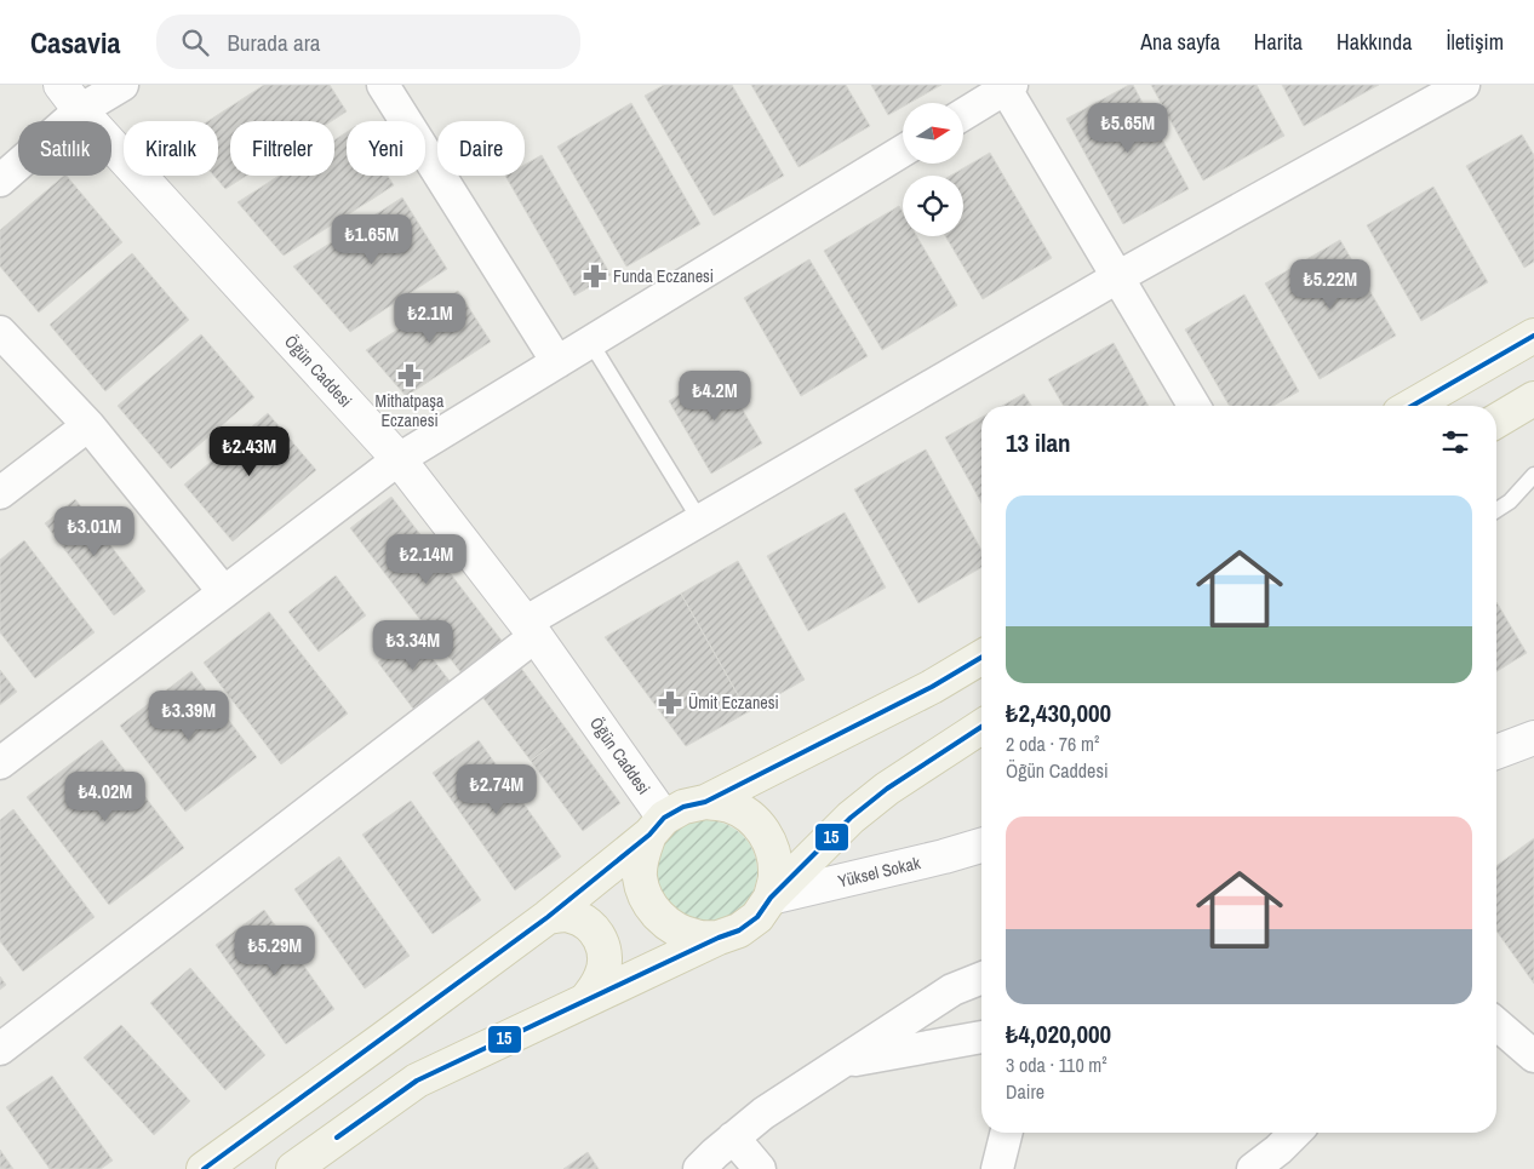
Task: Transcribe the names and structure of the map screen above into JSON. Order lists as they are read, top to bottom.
{
  "streets": {
    "street": ["Öğün Caddesi", "Yüksel Sokak"]
  },
  "crossings": [
    ["Öğün Caddesi", "Yüksel Sokak"]
  ],
  "places": {
    "pharmacy": ["Funda Eczanesi", "Mithatpaşa Eczanesi", "Ümit Eczanesi"]
  },
  "lines": ["transit line 15"],
  "north": "right",
  "page": {
    "header": "Casavia",
    "search": "Burada ara",
    "nav": [
      "Ana sayfa",
      "Harita",
      "Hakkında",
      "İletişim"
    ],
    "price": [
      "₺5.65M",
      "₺1.65M",
      "₺5.22M",
      "₺2.1M",
      "₺4.2M",
      "₺2.43M",
      "₺3.01M",
      "₺2.14M",
      "₺3.34M",
      "₺3.39M",
      "₺2.74M",
      "₺4.02M",
      "₺5.29M"
    ],
    "chip": [
      "Satılık",
      "Kiralık",
      "Filtreler",
      "Yeni",
      "Daire"
    ],
    "heading": "13 ilan",
    "list": [
      {
        "name": "₺2,430,000",
        "note": "2 oda · 76 m² · Öğün Caddesi"
      },
      {
        "name": "₺4,020,000",
        "note": "3 oda · 110 m² · Daire"
      }
    ]
  }
}
